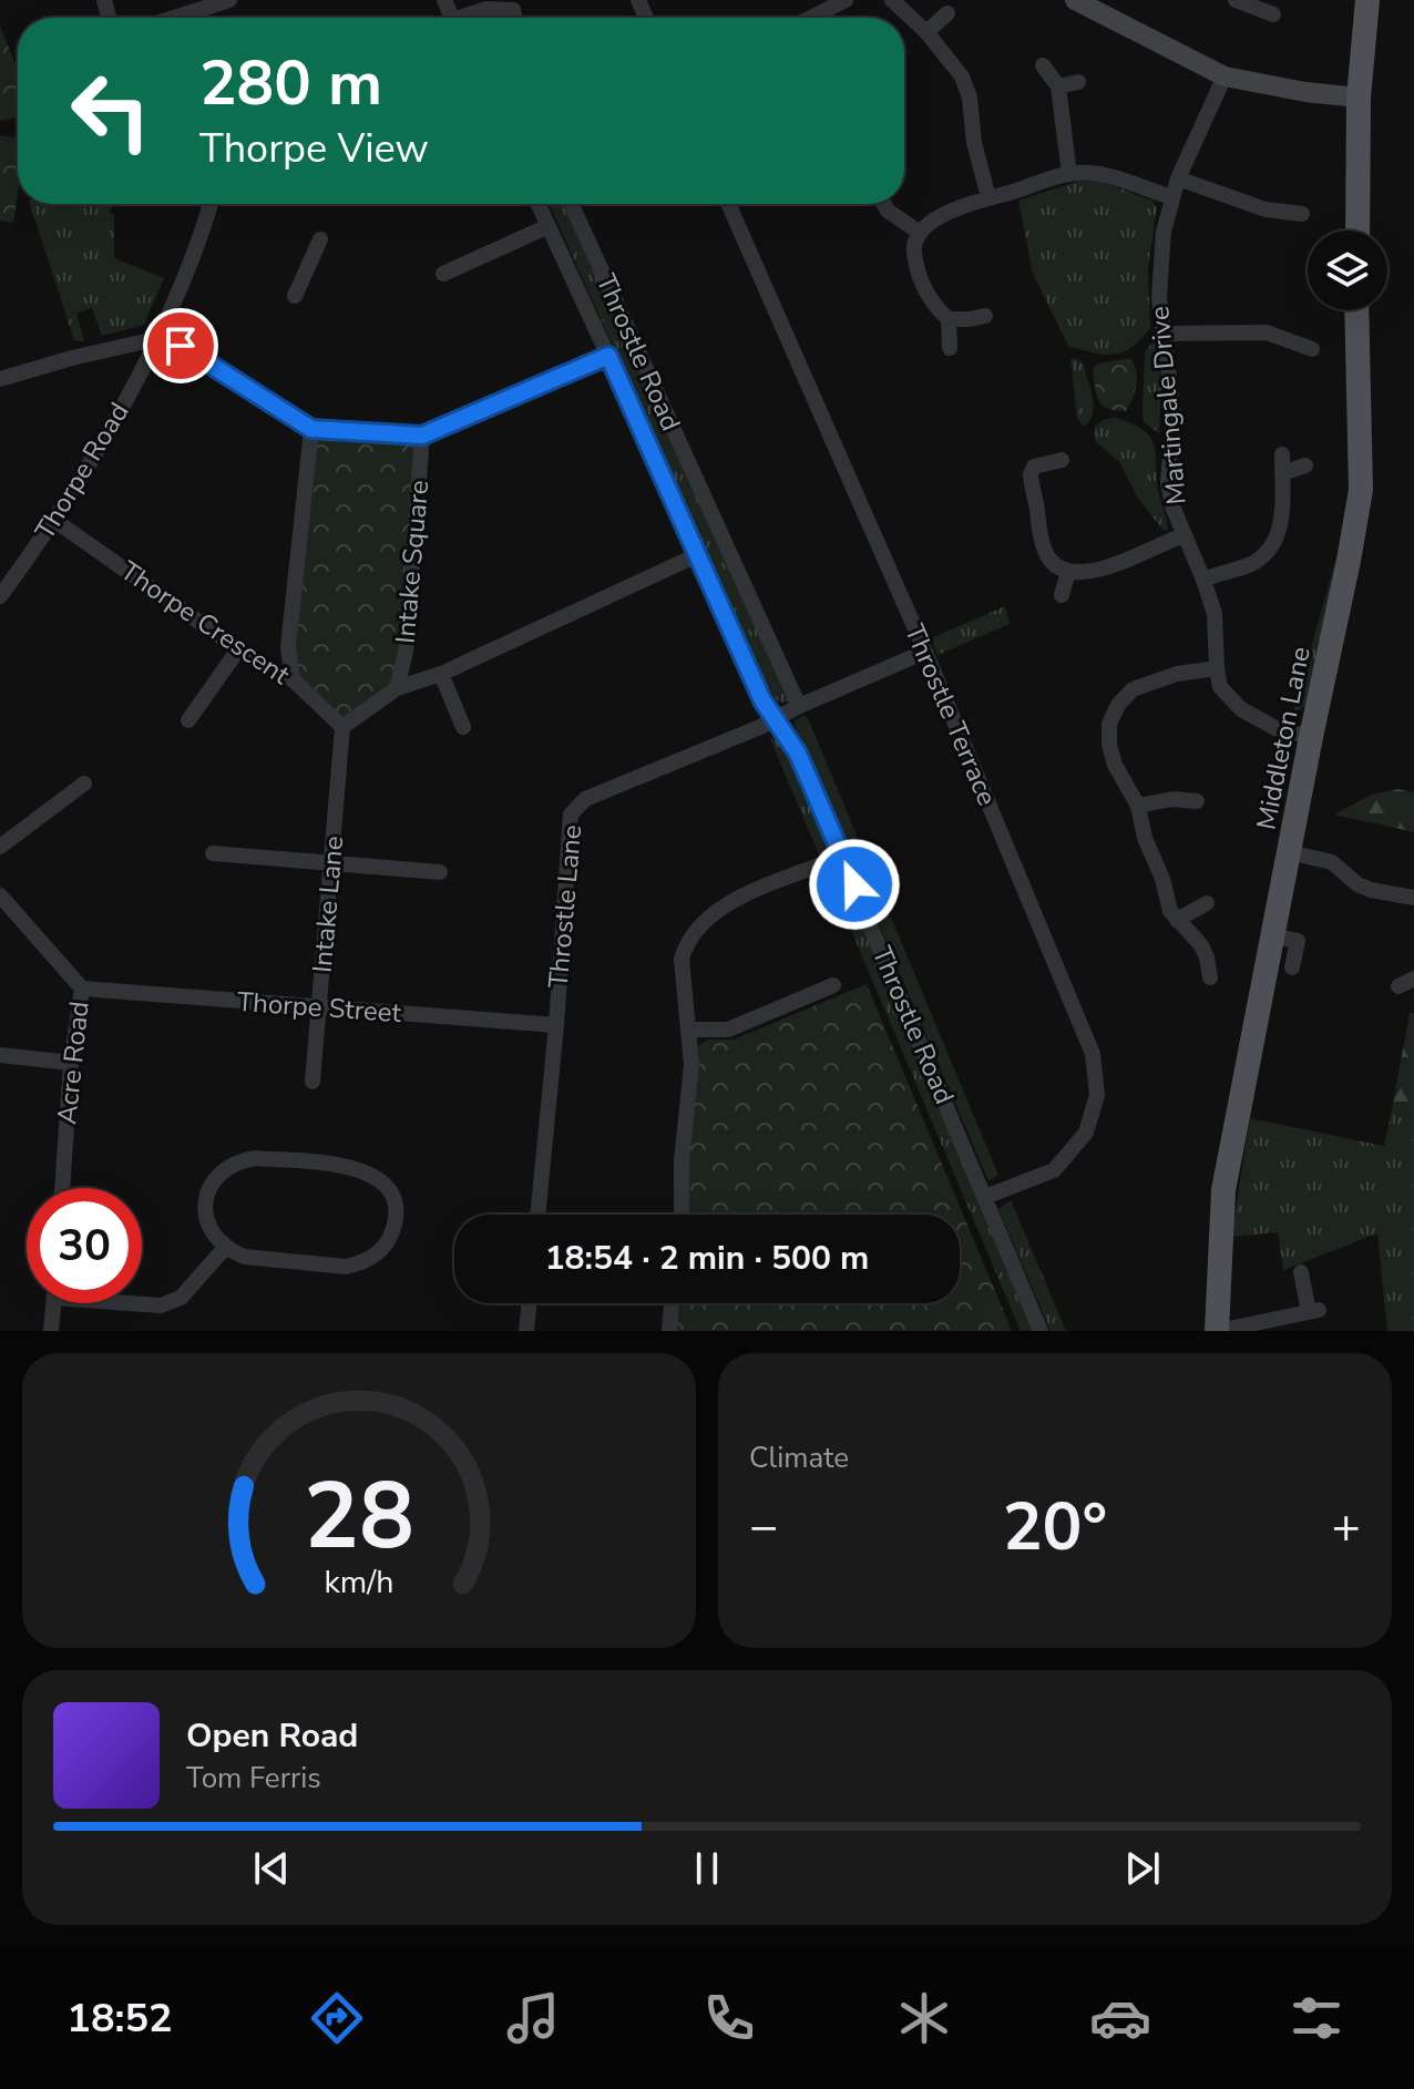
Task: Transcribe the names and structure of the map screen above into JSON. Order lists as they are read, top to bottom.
{
  "streets": {
    "main road": ["Middleton Lane"],
    "street": [
      "Throstle Road",
      "Martingale Drive",
      "Thorpe Road",
      "Intake Square",
      "Thorpe Crescent",
      "Throstle Terrace",
      "Intake Lane",
      "Throstle Lane",
      "Thorpe Street",
      "Acre Road"
    ]
  },
  "crossings": [
    ["Throstle Road", "Throstle Terrace"],
    ["Throstle Road", "Throstle Lane"],
    ["Martingale Drive", "Middleton Lane"],
    ["Thorpe Road", "Thorpe Crescent"],
    ["Thorpe Crescent", "Intake Lane"],
    ["Throstle Terrace", "Throstle Lane"],
    ["Intake Lane", "Thorpe Street"],
    ["Throstle Lane", "Thorpe Street"],
    ["Thorpe Street", "Acre Road"]
  ],
  "page": {
    "turn": ["280 m", "Thorpe View"],
    "limit": "30",
    "trip": "18:54 · 2 min · 500 m",
    "tile": "Climate",
    "heat": ["−", "20°", "+"],
    "song": ["Open Road", "Tom Ferris"],
    "tabs": "18:52",
    "gauge": ["28", "km/h"]
  }
}
